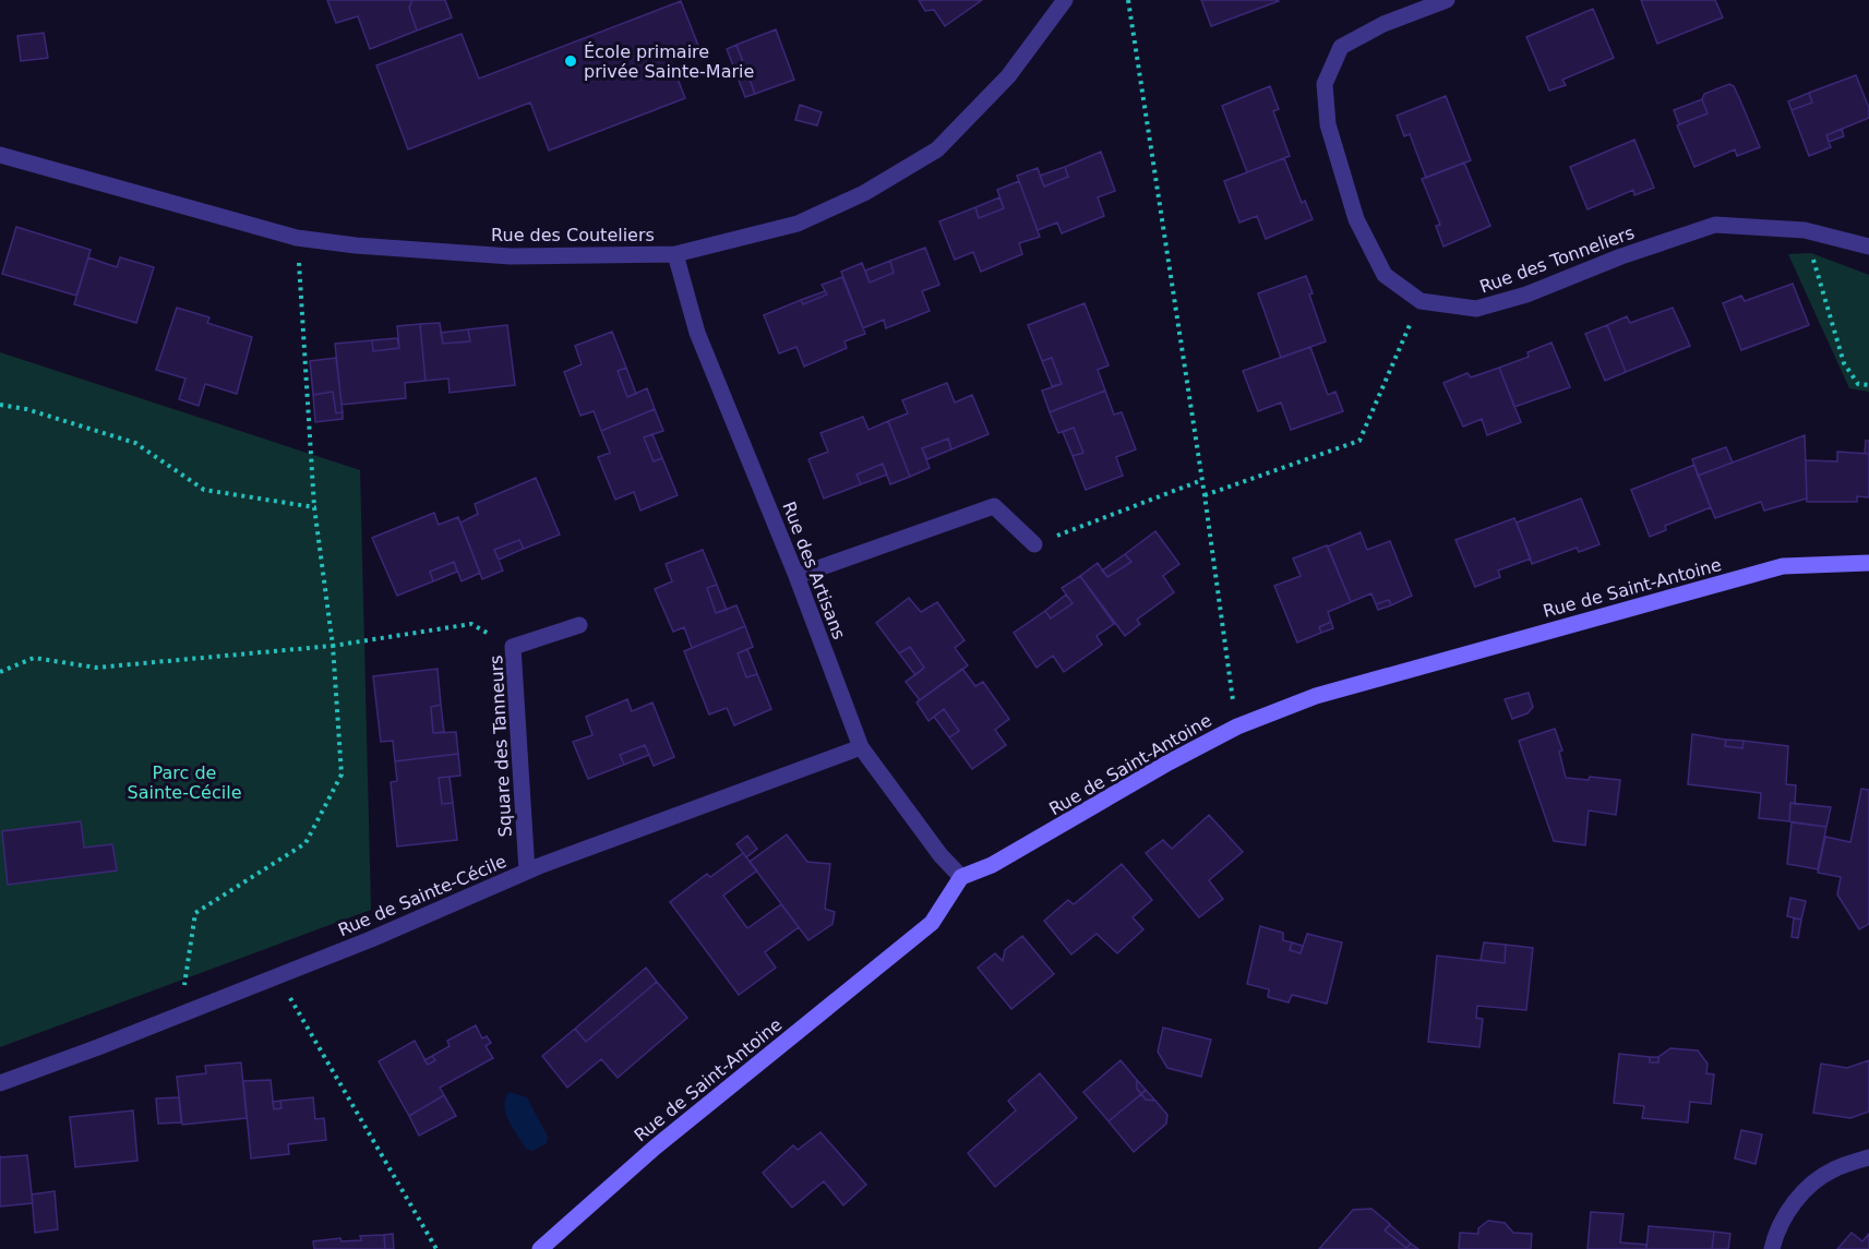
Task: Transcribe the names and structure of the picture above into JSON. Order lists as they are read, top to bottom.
{
  "streets": {
    "street": [
      "Rue des Couteliers",
      "Rue des Tonneliers",
      "Rue des Artisans",
      "Rue de Saint-Antoine",
      "Square des Tanneurs",
      "Rue de Sainte-Cécile"
    ]
  },
  "crossings": [
    ["Rue des Couteliers", "Rue des Artisans"],
    ["Rue des Artisans", "Rue de Saint-Antoine"],
    ["Rue des Artisans", "Rue de Sainte-Cécile"],
    ["Square des Tanneurs", "Rue de Sainte-Cécile"]
  ],
  "parks": ["Parc de Sainte-Cécile"],
  "places": ["École primaire privée Sainte-Marie"]
}
